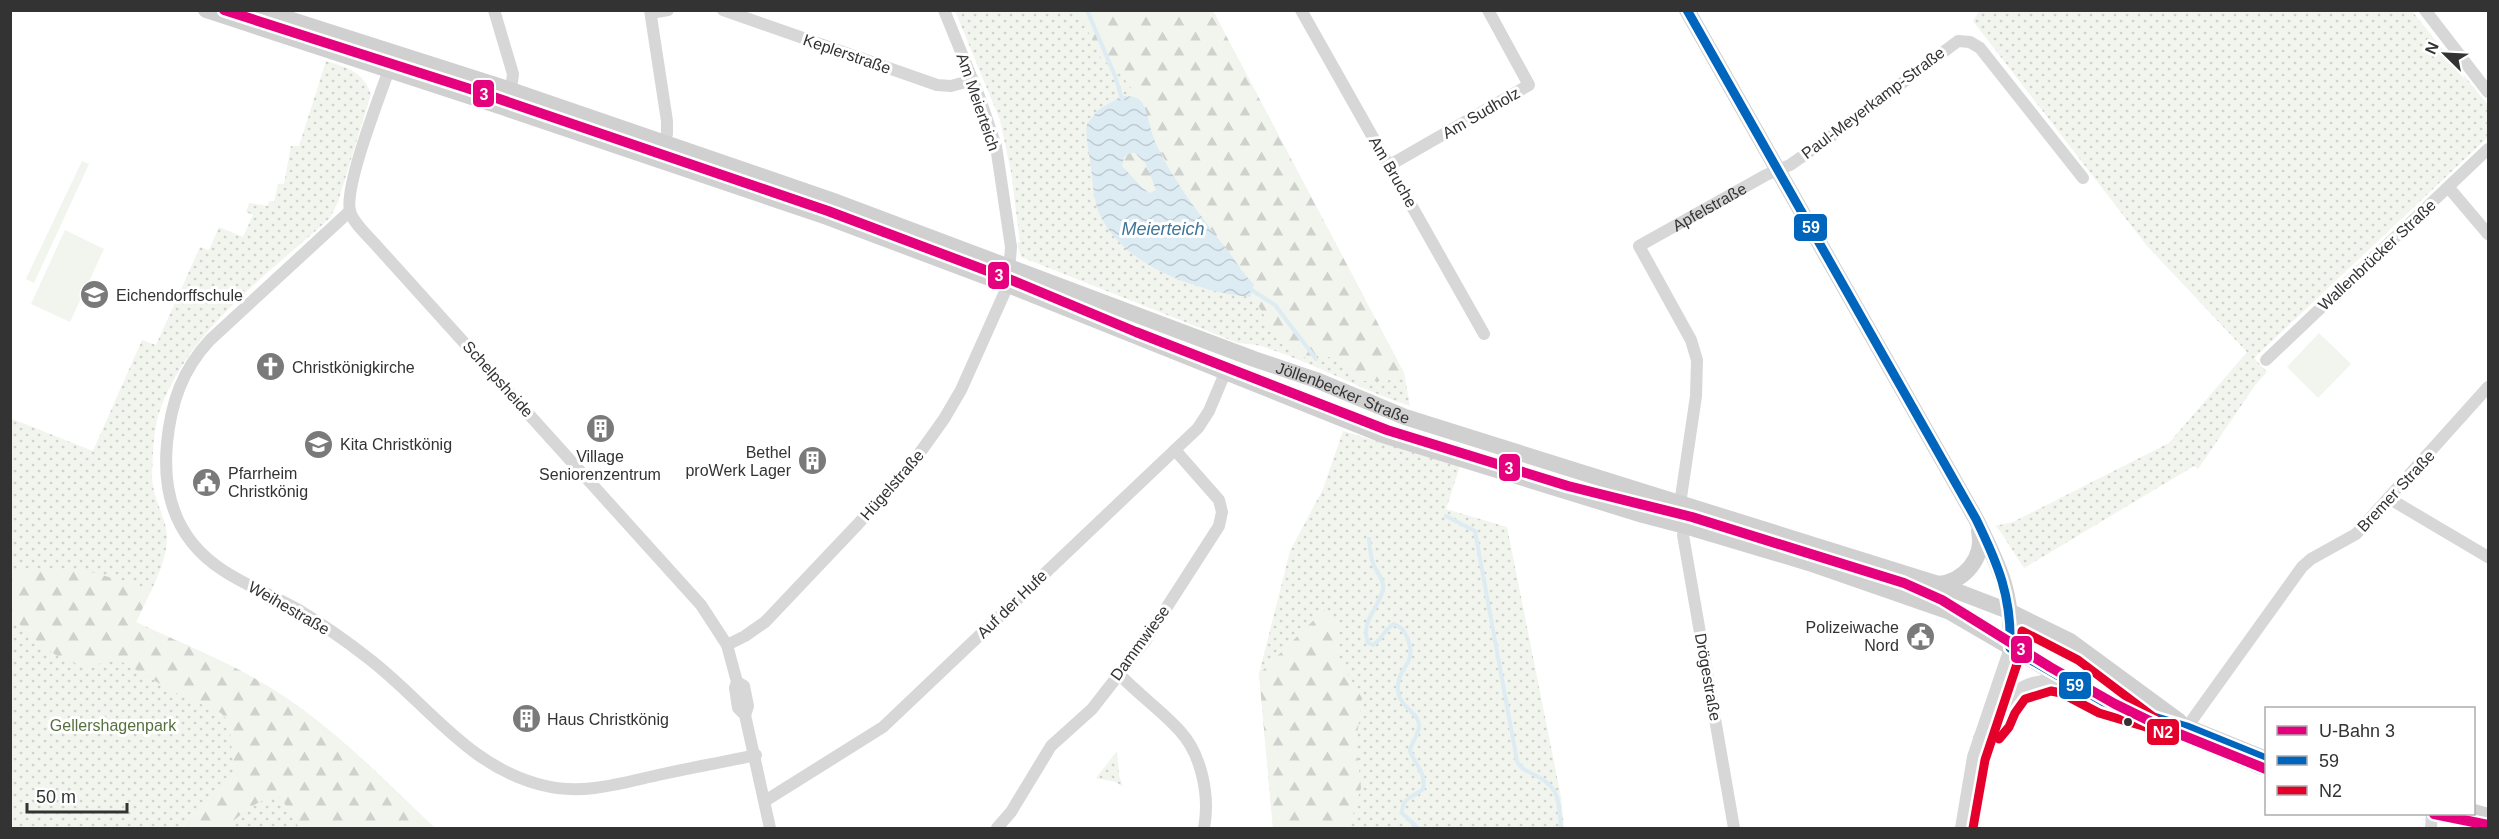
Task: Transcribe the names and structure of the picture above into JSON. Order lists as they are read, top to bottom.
{
  "streets": {
    "main road": ["Jöllenbecker Straße"],
    "street": [
      "Keplerstraße",
      "Am Meierteich",
      "Paul-Meyerkamp-Straße",
      "Am Sudholz",
      "Am Bruche",
      "Apfelstraße",
      "Wallenbrücker Straße",
      "Schelpsheide",
      "Hügelstraße",
      "Bremer Straße",
      "Auf der Hufe",
      "Weihestraße",
      "Dammwiese",
      "Drögestraße"
    ]
  },
  "crossings": [
    ["Keplerstraße", "Am Meierteich"],
    ["Am Meierteich", "Jöllenbecker Straße"],
    ["Paul-Meyerkamp-Straße", "Apfelstraße"],
    ["Am Sudholz", "Am Bruche"],
    ["Apfelstraße", "Jöllenbecker Straße"],
    ["Schelpsheide", "Hügelstraße"],
    ["Schelpsheide", "Auf der Hufe"],
    ["Schelpsheide", "Weihestraße"],
    ["Jöllenbecker Straße", "Hügelstraße"],
    ["Jöllenbecker Straße", "Bremer Straße"],
    ["Jöllenbecker Straße", "Auf der Hufe"],
    ["Jöllenbecker Straße", "Drögestraße"],
    ["Auf der Hufe", "Dammwiese"]
  ],
  "water": ["Meierteich"],
  "parks": ["Gellershagenpark"],
  "places": {
    "school or university": ["Eichendorffschule", "Kita Christkönig"],
    "church": ["Christkönigkirche"],
    "building": ["Village Seniorenzentrum", "Bethel proWerk Lager", "Haus Christkönig"],
    "public building": ["Pfarrheim Christkönig", "Polizeiwache Nord"]
  },
  "lines": ["metro line 3", "transit line 59", "transit line N2"],
  "legend": ["U-Bahn 3", "59", "N2"],
  "scale_bar": "50 m",
  "north": "top left"
}
